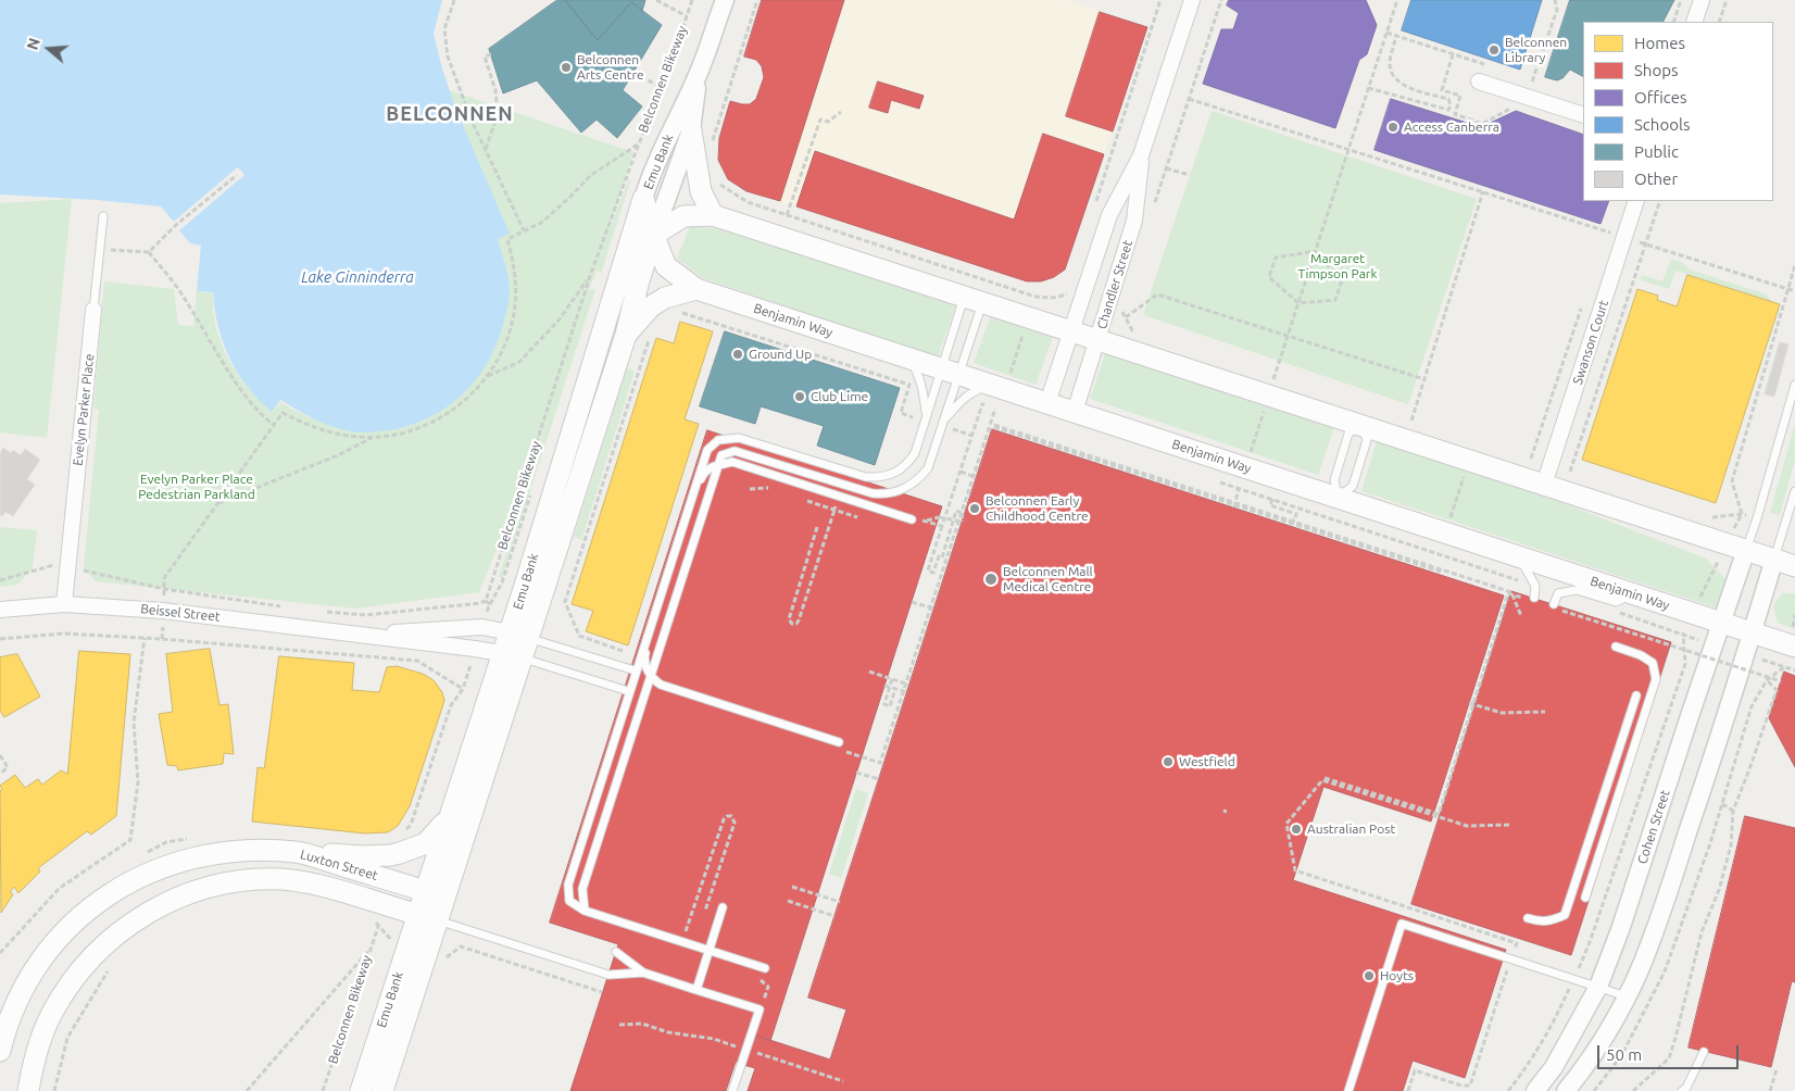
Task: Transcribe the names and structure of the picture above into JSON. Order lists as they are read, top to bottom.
{
  "streets": {
    "main road": ["Emu Bank", "Benjamin Way", "Luxton Street"],
    "street": [
      "Chandler Street",
      "Swanson Court",
      "Evelyn Parker Place",
      "Beissel Street",
      "Cohen Street"
    ],
    "path": ["Belconnen Bikeway"]
  },
  "crossings": [
    ["Emu Bank", "Benjamin Way"],
    ["Emu Bank", "Beissel Street"],
    ["Emu Bank", "Luxton Street"],
    ["Chandler Street", "Benjamin Way"],
    ["Benjamin Way", "Cohen Street"],
    ["Evelyn Parker Place", "Beissel Street"]
  ],
  "districts": ["BELCONNEN"],
  "water": ["Lake Ginninderra"],
  "parks": ["Margaret Timpson Park", "Evelyn Parker Place Pedestrian Parkland"],
  "places": [
    "Belconnen Library",
    "Belconnen Arts Centre",
    "Access Canberra",
    "Ground Up",
    "Club Lime",
    "Belconnen Early Childhood Centre",
    "Belconnen Mall Medical Centre",
    "Westfield",
    "Australian Post",
    "Hoyts"
  ],
  "legend": [
    "Homes",
    "Shops",
    "Offices",
    "Schools",
    "Public",
    "Other"
  ],
  "scale_bar": "50 m",
  "north": "left"
}
